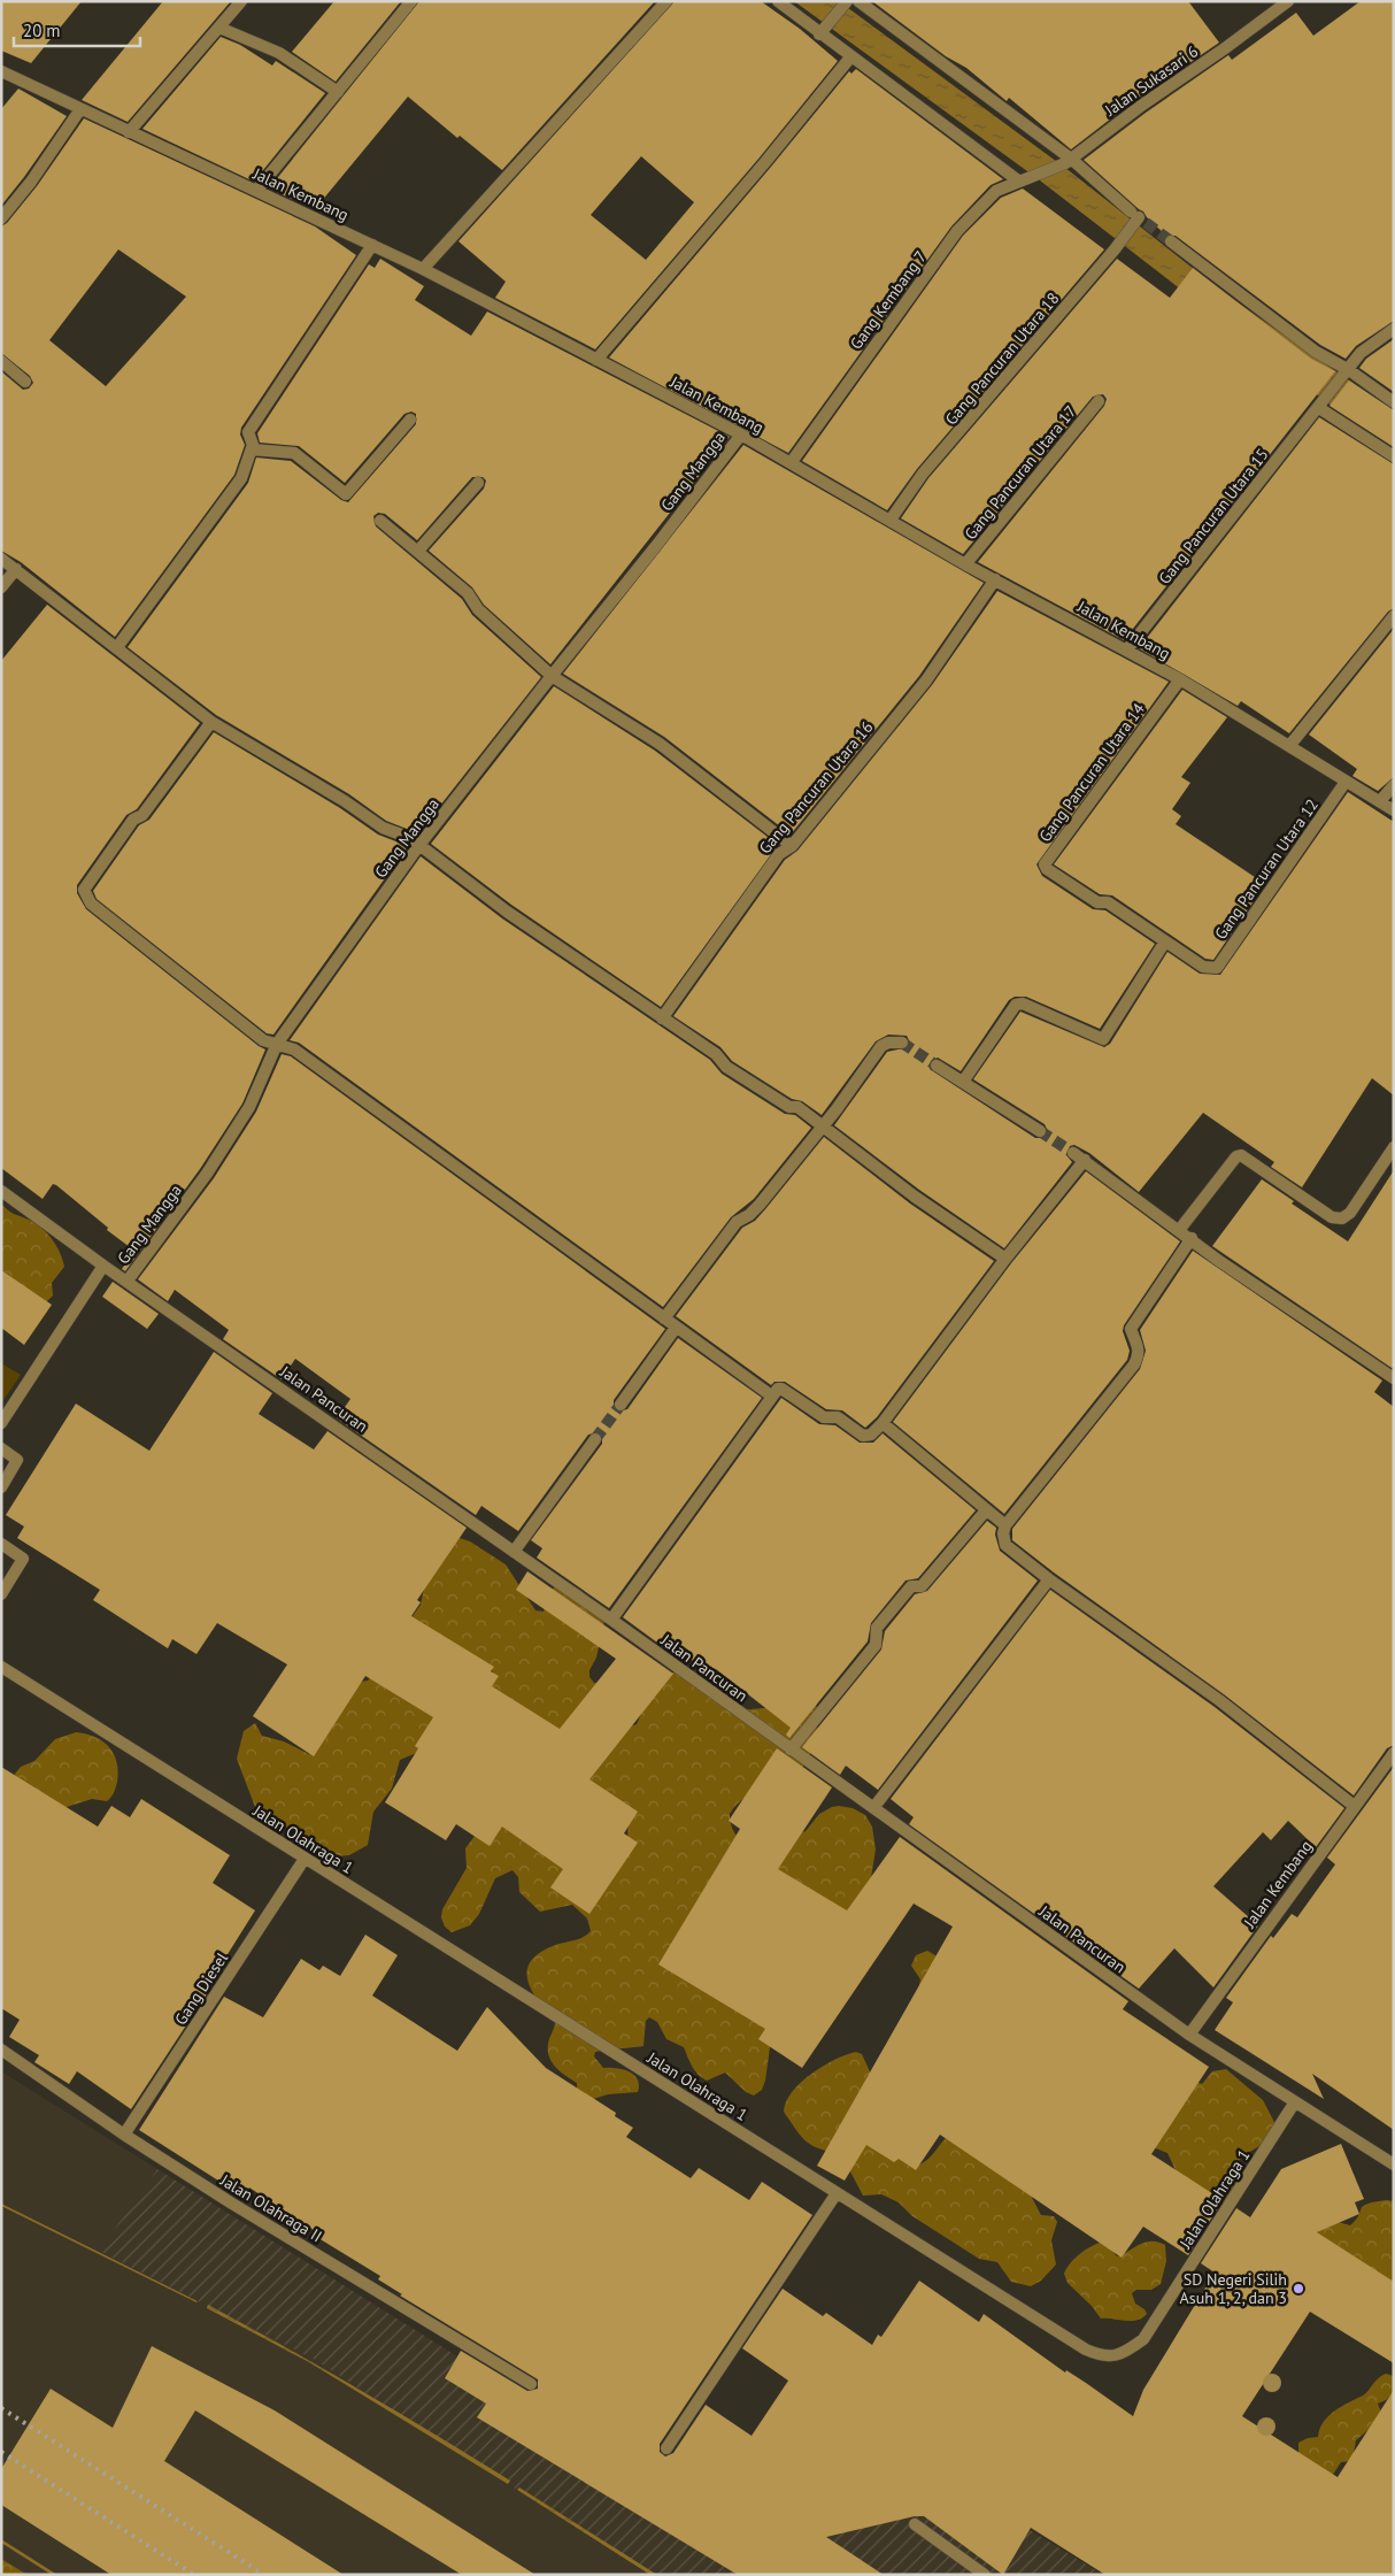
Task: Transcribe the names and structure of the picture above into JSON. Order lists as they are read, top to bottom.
{
  "streets": {
    "street": [
      "Jalan Sukasari 6",
      "Jalan Kembang",
      "Gang Kembang 7",
      "Gang Pancuran Utara 18",
      "Gang Mangga",
      "Gang Pancuran Utara 17",
      "Gang Pancuran Utara 15",
      "Gang Pancuran Utara 14",
      "Gang Pancuran Utara 16",
      "Gang Pancuran Utara 12",
      "Jalan Pancuran",
      "Jalan Olahraga 1",
      "Gang Diesel",
      "Jalan Olahraga II"
    ]
  },
  "crossings": [
    ["Jalan Sukasari 6", "Gang Kembang 7"],
    ["Jalan Sukasari 6", "Gang Pancuran Utara 18"],
    ["Jalan Kembang", "Gang Kembang 7"],
    ["Jalan Kembang", "Gang Pancuran Utara 18"],
    ["Jalan Kembang", "Gang Mangga"],
    ["Jalan Kembang", "Gang Pancuran Utara 17"],
    ["Jalan Kembang", "Gang Pancuran Utara 15"],
    ["Jalan Kembang", "Gang Pancuran Utara 14"],
    ["Jalan Kembang", "Gang Pancuran Utara 16"],
    ["Jalan Kembang", "Gang Pancuran Utara 12"],
    ["Jalan Kembang", "Jalan Pancuran"],
    ["Gang Mangga", "Jalan Pancuran"],
    ["Gang Pancuran Utara 14", "Gang Pancuran Utara 12"],
    ["Jalan Pancuran", "Jalan Olahraga 1"],
    ["Jalan Olahraga 1", "Gang Diesel"],
    ["Gang Diesel", "Jalan Olahraga II"]
  ],
  "places": ["SD Negeri Silih Asuh 1, 2, dan 3"],
  "scale_bar": "20 m"
}
